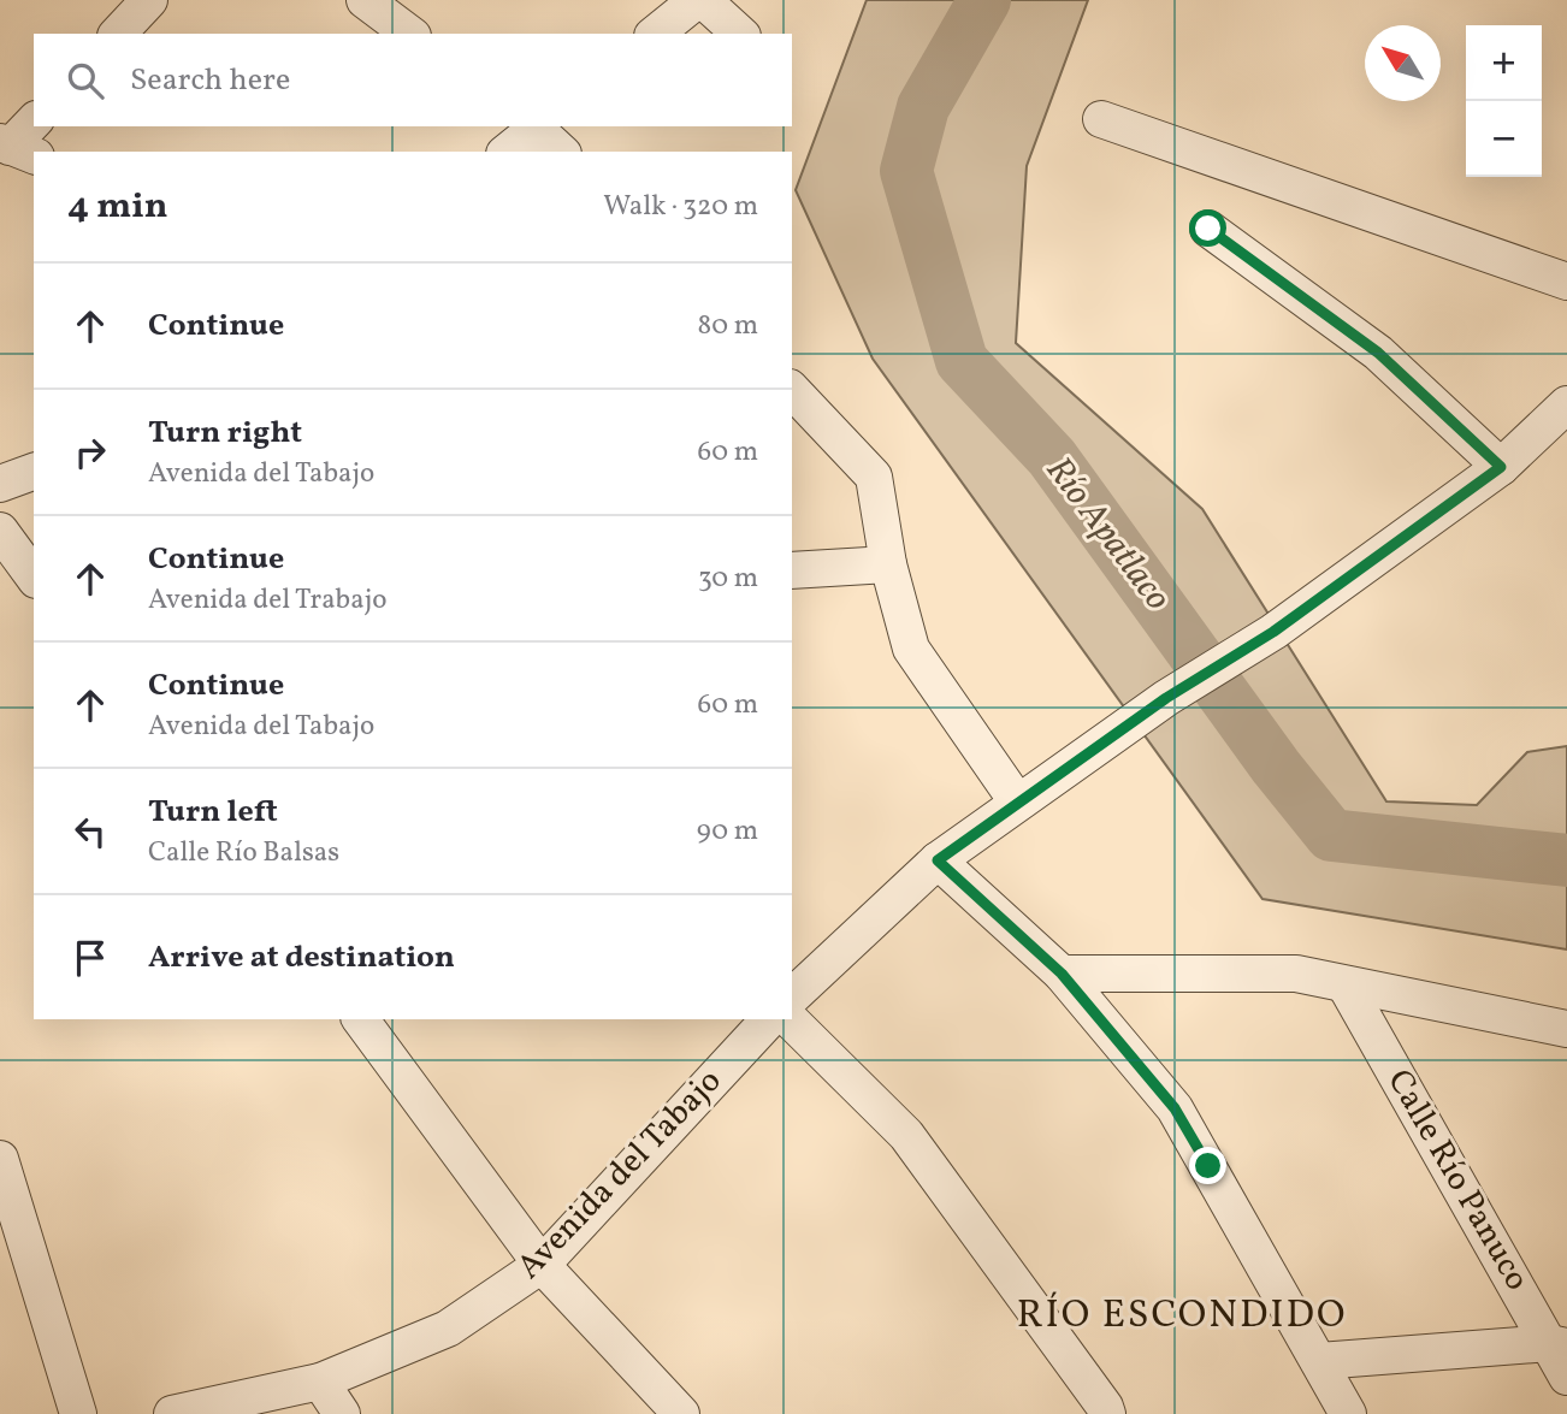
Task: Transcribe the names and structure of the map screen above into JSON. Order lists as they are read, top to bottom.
{
  "streets": {
    "street": ["Avenida del Tabajo", "Calle Río Panuco"]
  },
  "districts": ["RÍO ESCONDIDO"],
  "water": ["Río Apatlaco"],
  "north": "top left",
  "page": {
    "map_buttons": ["+", "−"],
    "search": "Search here",
    "heading": ["4 min", "Walk · 320 m"],
    "list": [
      ["Continue", "80 m"],
      ["Turn right", "Avenida del Tabajo", "60 m"],
      ["Continue", "Avenida del Trabajo", "30 m"],
      ["Continue", "Avenida del Tabajo", "60 m"],
      ["Turn left", "Calle Río Balsas", "90 m"],
      "Arrive at destination"
    ]
  }
}
